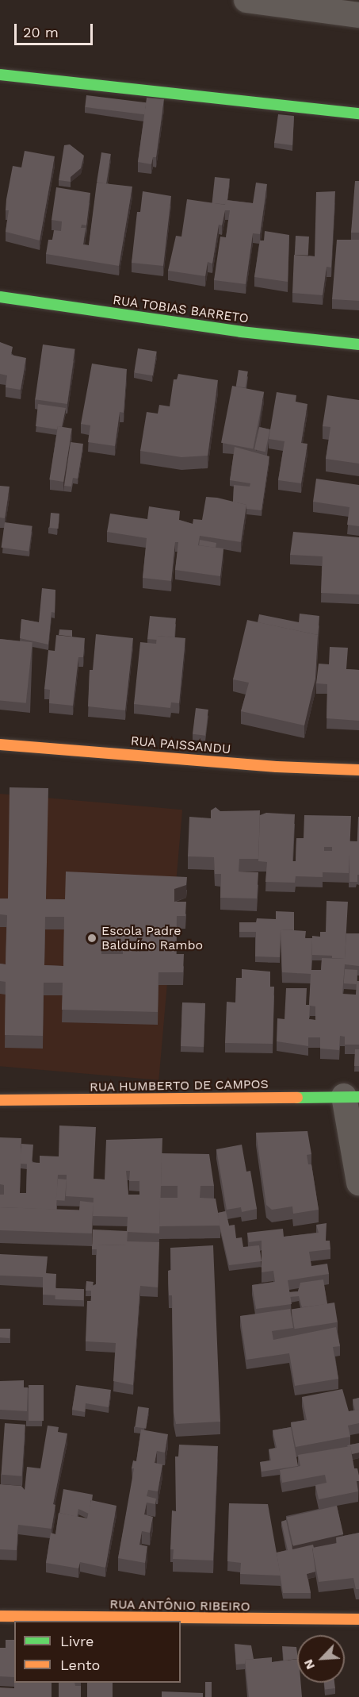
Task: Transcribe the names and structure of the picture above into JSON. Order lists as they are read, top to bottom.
{
  "streets": {
    "street": [
      "RUA TOBIAS BARRETO",
      "RUA PAISSANDU",
      "RUA HUMBERTO DE CAMPOS",
      "RUA ANTÔNIO RIBEIRO"
    ]
  },
  "places": ["Escola Padre Balduíno Rambo"],
  "legend": ["Livre", "Lento"],
  "scale_bar": "20 m",
  "north": "bottom left"
}
